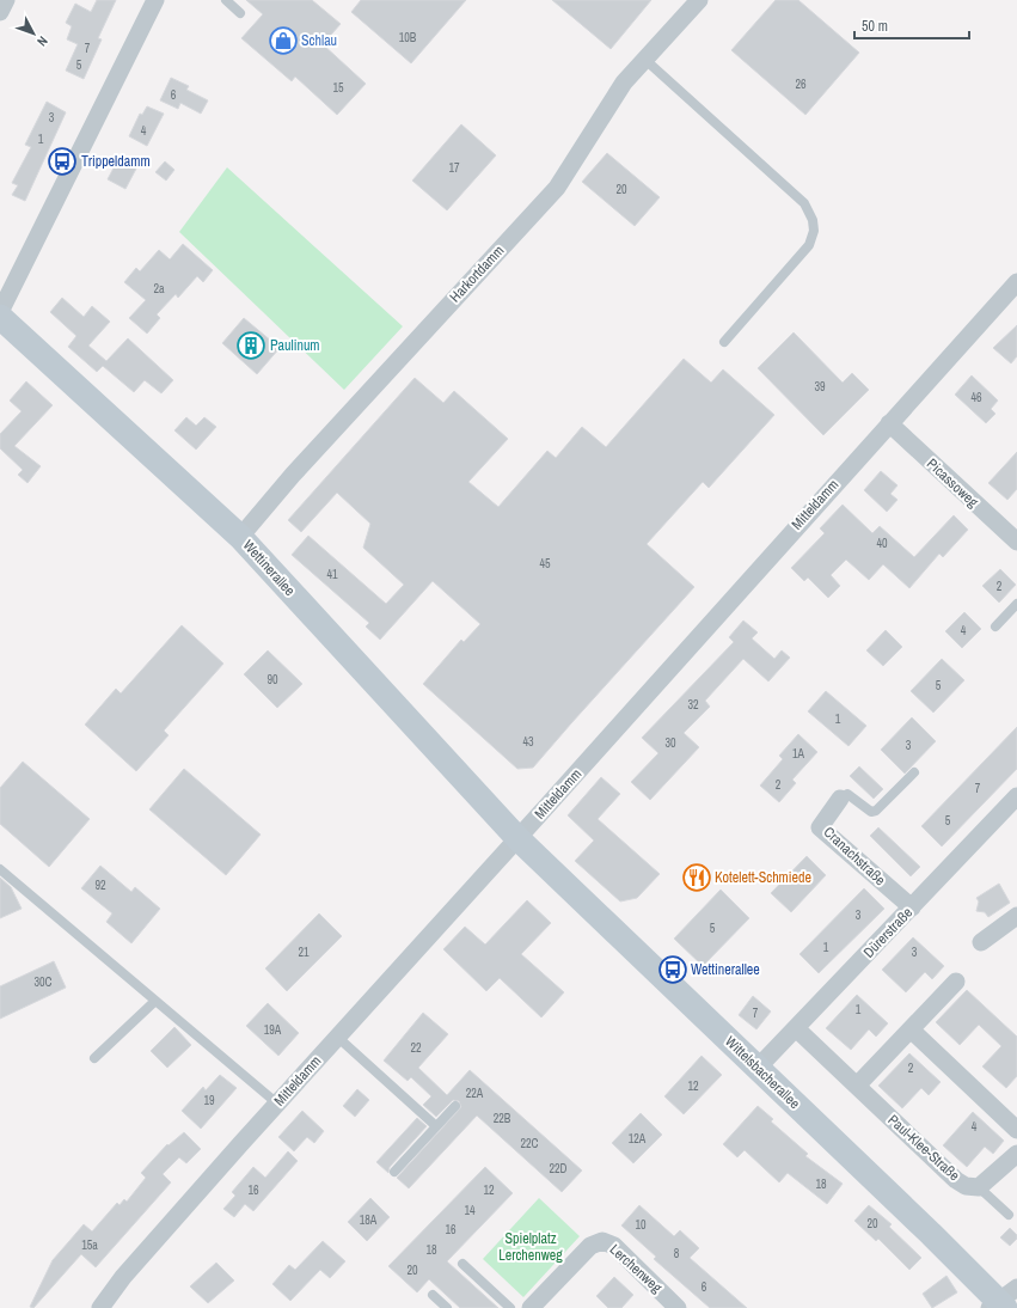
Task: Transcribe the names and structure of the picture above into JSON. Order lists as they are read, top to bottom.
{
  "streets": {
    "street": [
      "Harkortdamm",
      "Picassoweg",
      "Mitteldamm",
      "Wettinerallee",
      "Cranachstraße",
      "Dürerstraße",
      "Wittelsbacherallee",
      "Paul-Klee-Straße",
      "Lerchenweg"
    ]
  },
  "crossings": [
    ["Harkortdamm", "Wettinerallee"],
    ["Picassoweg", "Mitteldamm"],
    ["Mitteldamm", "Wettinerallee"],
    ["Mitteldamm", "Wittelsbacherallee"],
    ["Wettinerallee", "Wittelsbacherallee"],
    ["Cranachstraße", "Dürerstraße"],
    ["Dürerstraße", "Wittelsbacherallee"],
    ["Dürerstraße", "Paul-Klee-Straße"]
  ],
  "parks": ["Spielplatz Lerchenweg"],
  "places": {
    "shop": ["Schlau"],
    "bus stop": ["Trippeldamm", "Wettinerallee"],
    "building": ["Paulinum"],
    "restaurant": ["Kotelett-Schmiede"]
  },
  "house_numbers": [
    "10B",
    "7",
    "5",
    "26",
    "15",
    "6",
    "3",
    "4",
    "1",
    "17",
    "20",
    "2a",
    "39",
    "46",
    "40",
    "45",
    "41",
    "2",
    "4",
    "90",
    "5",
    "32",
    "1",
    "43",
    "30",
    "3",
    "1A",
    "2",
    "7",
    "5",
    "92",
    "3",
    "5",
    "1",
    "21",
    "3",
    "30C",
    "1",
    "7",
    "19A",
    "22",
    "2",
    "12",
    "22A",
    "19",
    "22B",
    "4",
    "12A",
    "22C",
    "22D",
    "18",
    "16",
    "12",
    "14",
    "18A",
    "20",
    "10",
    "16",
    "15a",
    "18",
    "8",
    "20",
    "6"
  ],
  "scale_bar": "50 m",
  "north": "bottom right"
}
